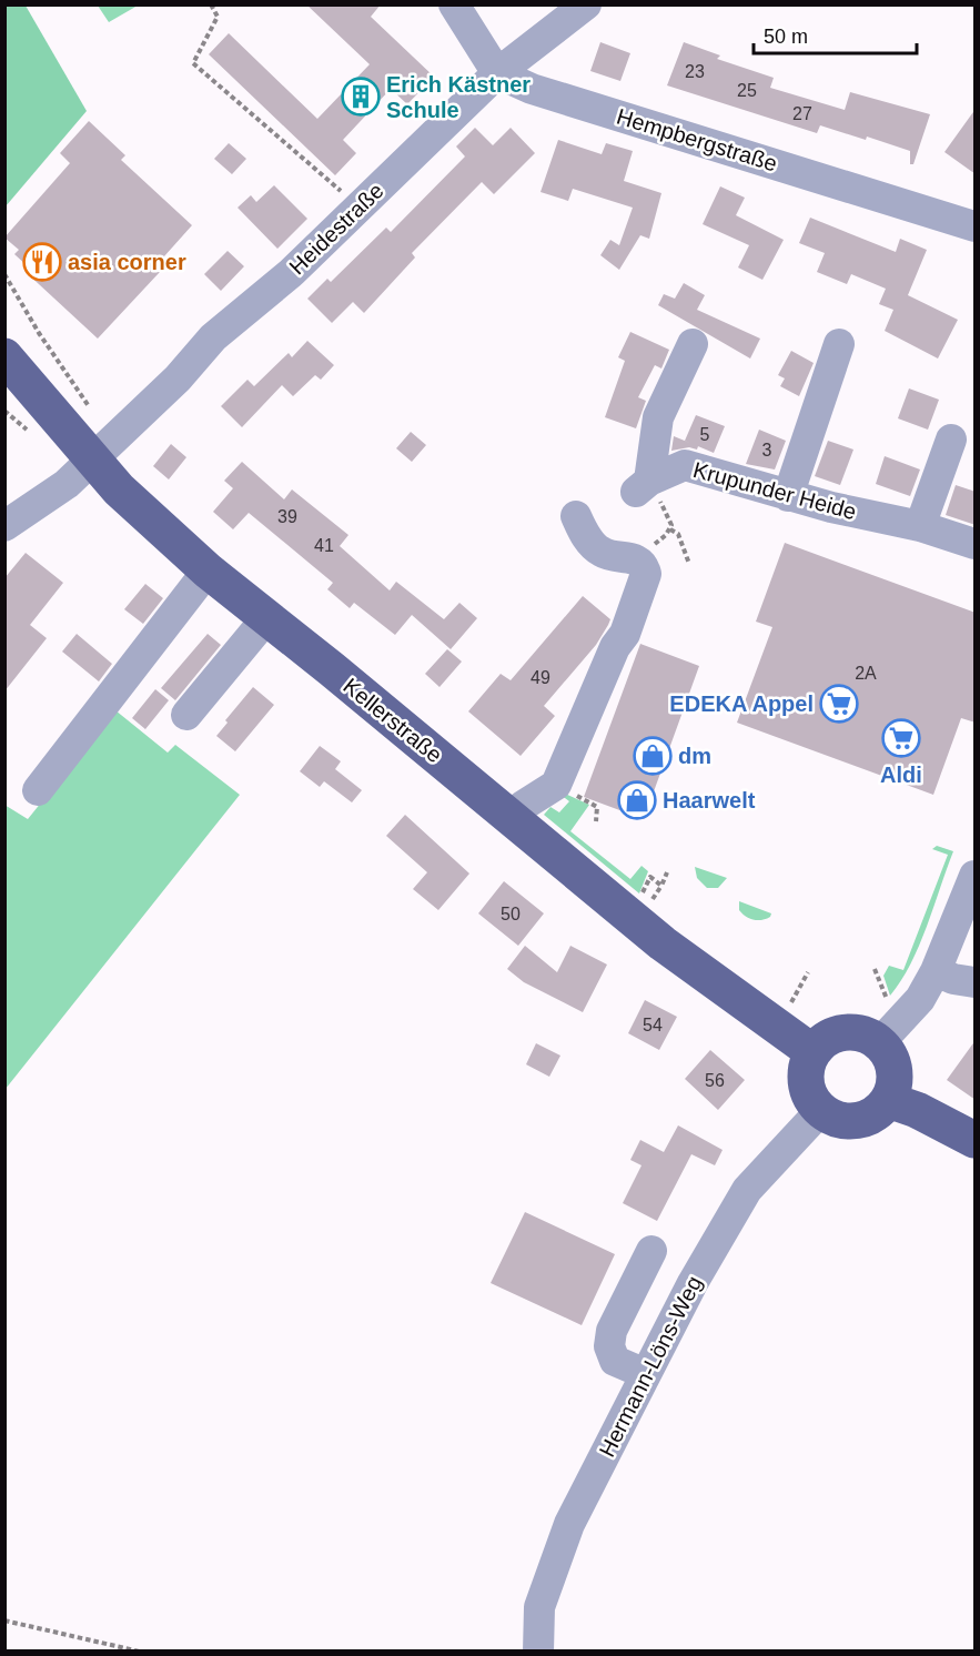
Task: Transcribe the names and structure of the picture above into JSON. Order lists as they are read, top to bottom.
{
  "streets": {
    "main road": ["Kellerstraße"],
    "street": [
      "Hempbergstraße",
      "Heidestraße",
      "Krupunder Heide",
      "Hermann-Löns-Weg"
    ]
  },
  "crossings": [
    ["Hempbergstraße", "Heidestraße"],
    ["Heidestraße", "Kellerstraße"],
    ["Kellerstraße", "Hermann-Löns-Weg"]
  ],
  "places": {
    "building": ["Erich Kästner Schule"],
    "restaurant": ["asia corner"],
    "supermarket": ["EDEKA Appel", "Aldi"],
    "shop": ["dm", "Haarwelt"]
  },
  "house_numbers": [
    "23",
    "25",
    "27",
    "5",
    "3",
    "39",
    "41",
    "2A",
    "49",
    "50",
    "54",
    "56"
  ],
  "scale_bar": "50 m"
}
